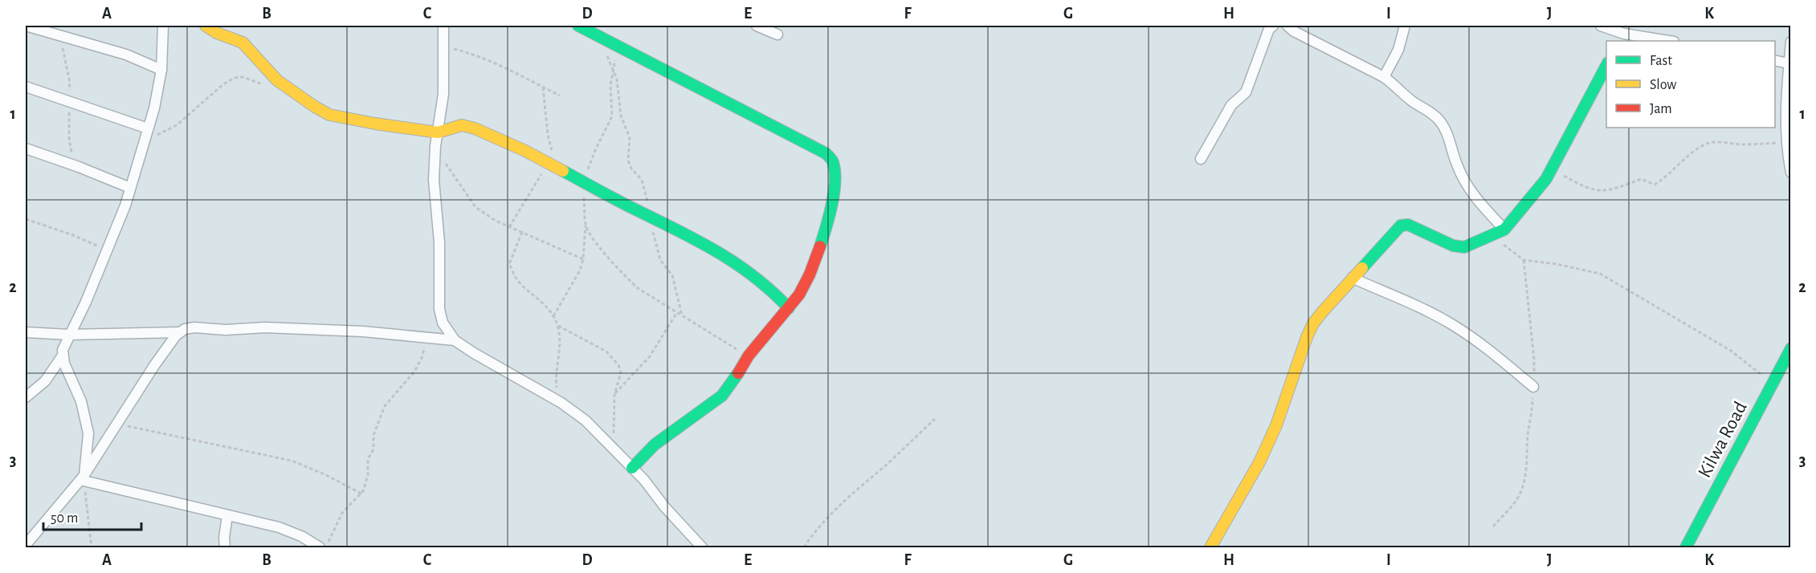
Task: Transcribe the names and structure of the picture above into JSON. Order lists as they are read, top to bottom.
{
  "streets": {
    "main road": ["Kilwa Road"]
  },
  "legend": ["Fast", "Slow", "Jam"],
  "scale_bar": "50 m",
  "grid": {
    "columns": [
      "A",
      "B",
      "C",
      "D",
      "E",
      "F",
      "G",
      "H",
      "I",
      "J",
      "K"
    ],
    "rows": ["1", "2", "3"]
  }
}
